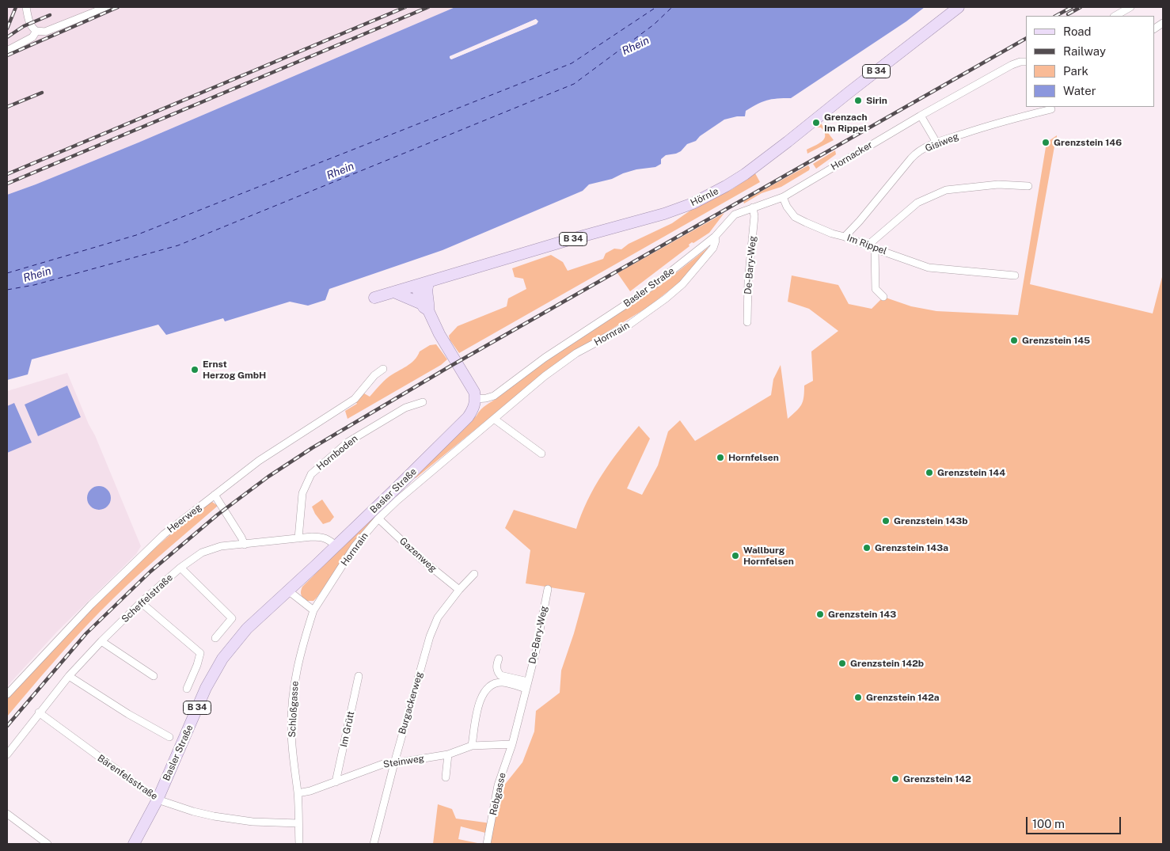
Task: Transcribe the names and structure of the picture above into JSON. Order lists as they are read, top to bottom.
{
  "streets": {
    "main road": ["B 34", "Hörnle", "Basler Straße"],
    "street": [
      "Gisiweg",
      "Hornacker",
      "Im Rippel",
      "De-Bary-Weg",
      "Hornrain",
      "Hornboden",
      "Heerweg",
      "Gazenweg",
      "Scheffelstraße",
      "Burgackerweg",
      "Schloßgasse",
      "Im Grütt",
      "Steinweg",
      "Bärenfelsstraße",
      "Rebgasse"
    ]
  },
  "crossings": [
    ["B 34", "Hörnle"],
    ["Gisiweg", "Im Rippel"],
    ["Hornacker", "Im Rippel"],
    ["De-Bary-Weg", "Basler Straße"],
    ["De-Bary-Weg", "Steinweg"],
    ["De-Bary-Weg", "Rebgasse"],
    ["Basler Straße", "Hornrain"],
    ["Basler Straße", "Scheffelstraße"],
    ["Basler Straße", "Bärenfelsstraße"],
    ["Hornrain", "Gazenweg"],
    ["Hornrain", "Schloßgasse"],
    ["Hornboden", "Scheffelstraße"],
    ["Gazenweg", "Burgackerweg"],
    ["Scheffelstraße", "Bärenfelsstraße"],
    ["Burgackerweg", "Steinweg"],
    ["Schloßgasse", "Steinweg"],
    ["Schloßgasse", "Bärenfelsstraße"],
    ["Im Grütt", "Steinweg"],
    ["Steinweg", "Rebgasse"]
  ],
  "water": ["Rhein"],
  "places": [
    "Sirin",
    "Grenzach Im Rippel",
    "Grenzstein 146",
    "Grenzstein 145",
    "Ernst Herzog GmbH",
    "Hornfelsen",
    "Grenzstein 144",
    "Grenzstein 143b",
    "Grenzstein 143a",
    "Wallburg Hornfelsen",
    "Grenzstein 143",
    "Grenzstein 142b",
    "Grenzstein 142a",
    "Grenzstein 142"
  ],
  "legend": [
    "Road",
    "Railway",
    "Park",
    "Water"
  ],
  "scale_bar": "100 m"
}
